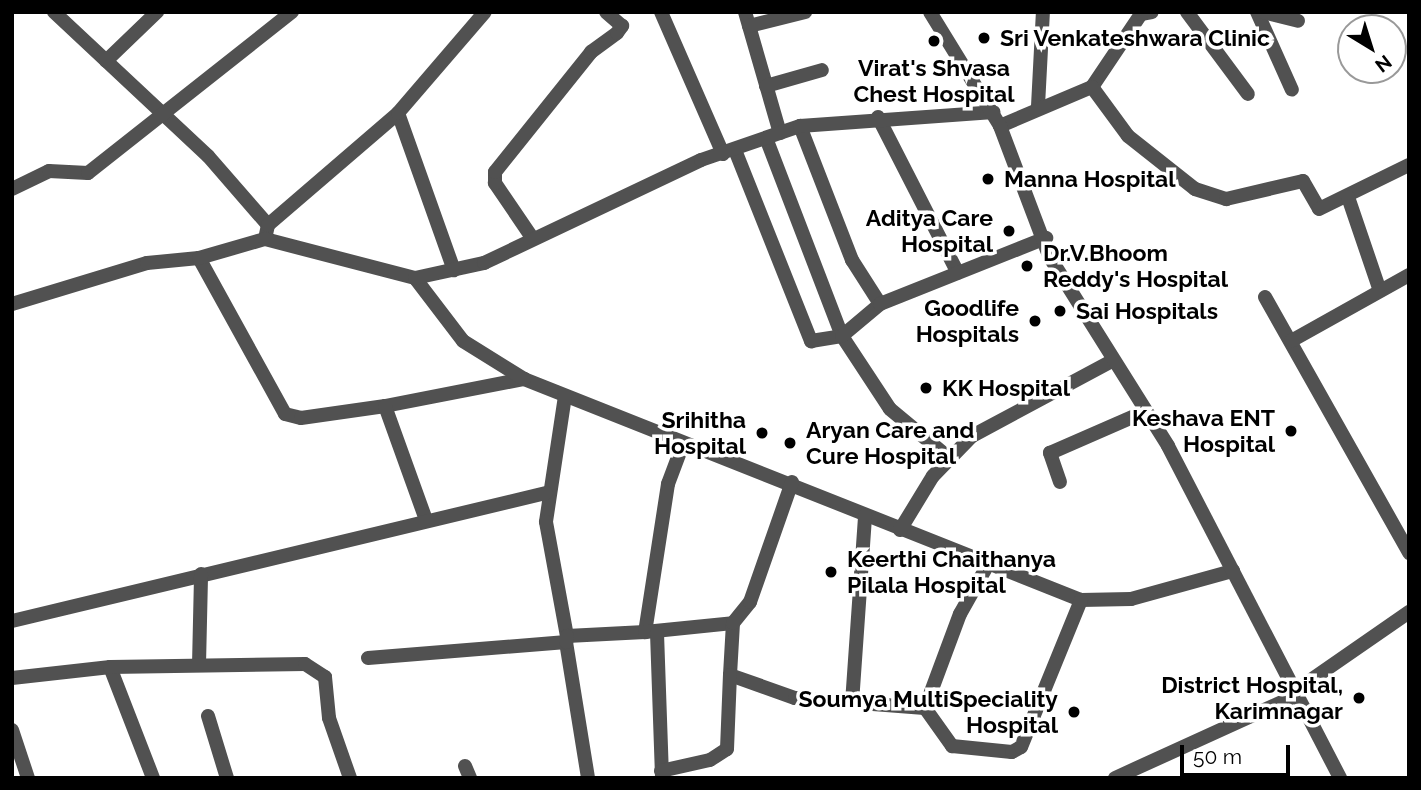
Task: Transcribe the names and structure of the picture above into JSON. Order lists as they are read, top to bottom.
{
  "places": [
    "Sri Venkateshwara Clinic",
    "Virat's Shvasa Chest Hospital",
    "Manna Hospital",
    "Aditya Care Hospital",
    "Dr.V.Bhoom Reddy's Hospital",
    "Sai Hospitals",
    "Goodlife Hospitals",
    "KK Hospital",
    "Keshava ENT Hospital",
    "Srihitha Hospital",
    "Aryan Care and Cure Hospital",
    "Keerthi Chaithanya Pilala Hospital",
    "District Hospital, Karimnagar",
    "Soumya MultiSpeciality Hospital"
  ],
  "scale_bar": "50 m",
  "north": "bottom right"
}
